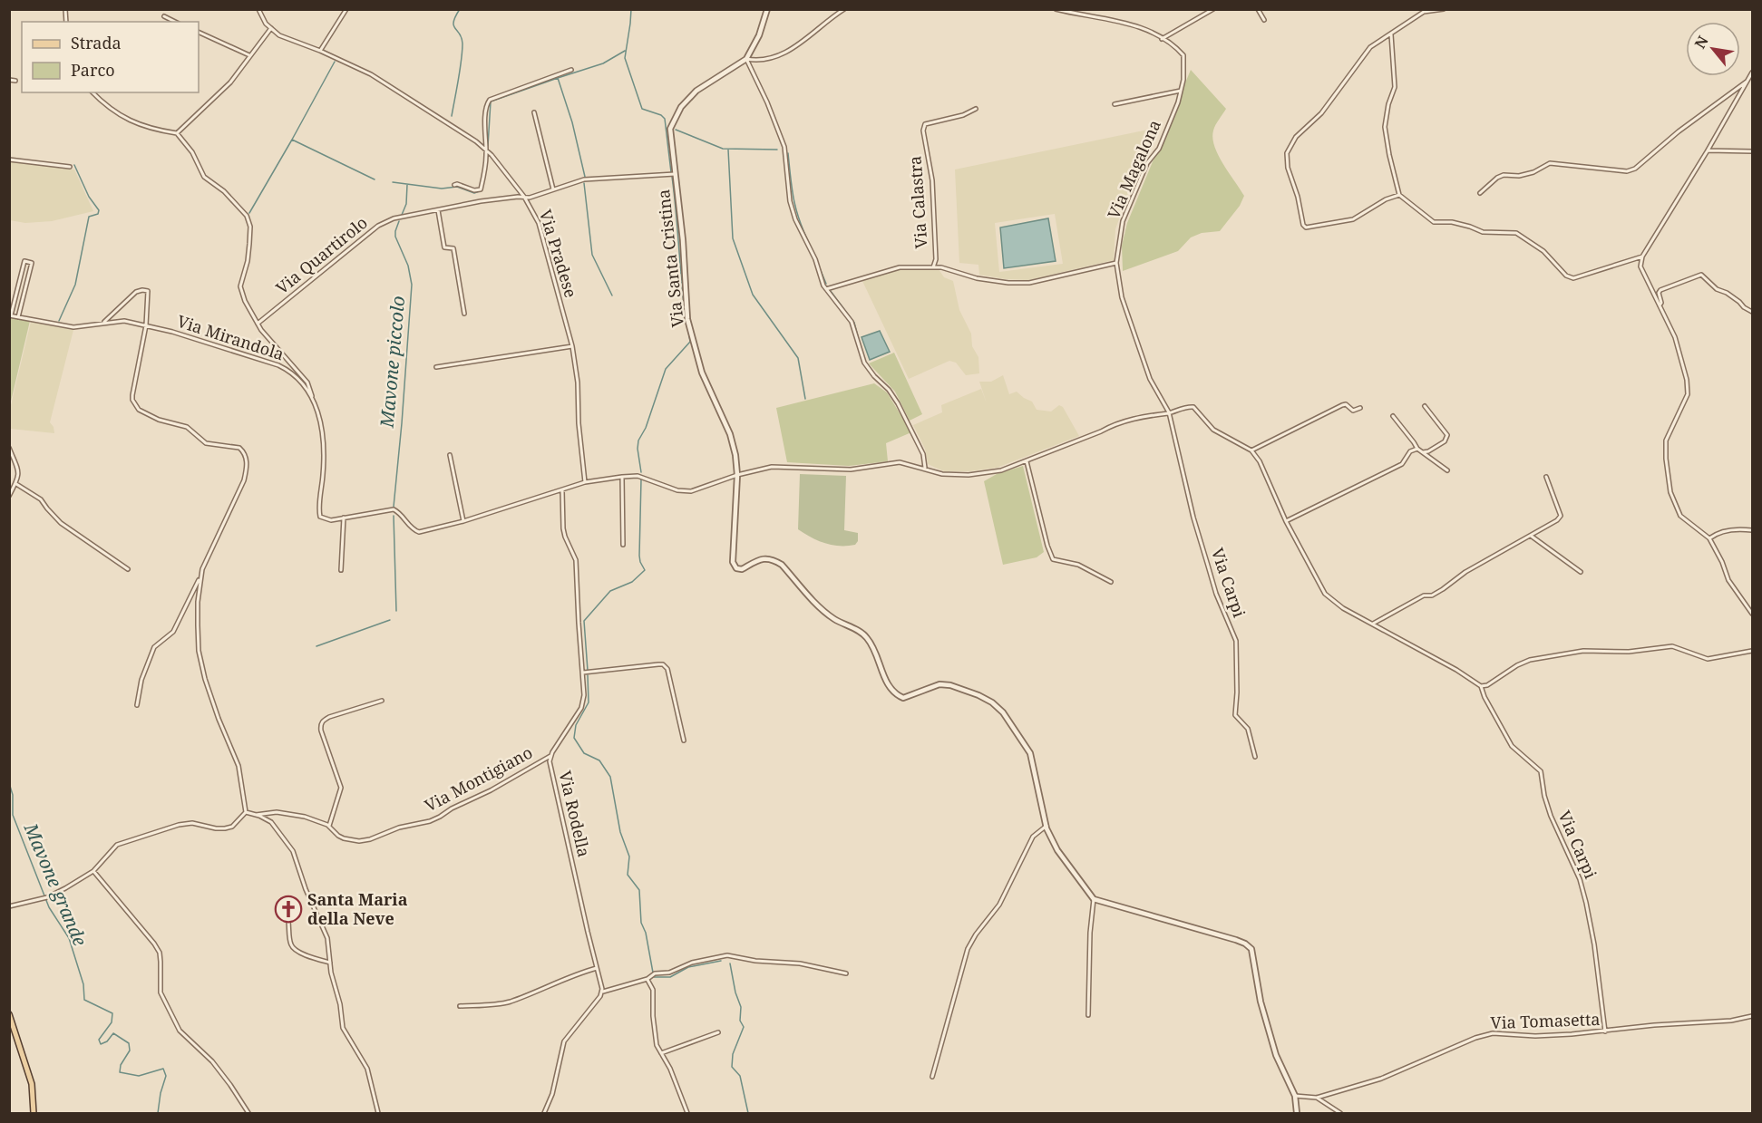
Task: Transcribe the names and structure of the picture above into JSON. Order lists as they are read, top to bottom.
{
  "streets": {
    "street": [
      "Via Magalona",
      "Via Calastra",
      "Via Pradese",
      "Via Quartirolo",
      "Via Santa Cristina",
      "Via Mirandola",
      "Via Carpi",
      "Via Montigiano",
      "Via Rodella",
      "Via Tomasetta"
    ]
  },
  "crossings": [
    ["Via Magalona", "Via Calastra"],
    ["Via Magalona", "Via Carpi"],
    ["Via Pradese", "Via Quartirolo"],
    ["Via Pradese", "Via Mirandola"],
    ["Via Quartirolo", "Via Santa Cristina"],
    ["Via Santa Cristina", "Via Mirandola"],
    ["Via Mirandola", "Via Rodella"],
    ["Via Carpi", "Via Tomasetta"],
    ["Via Montigiano", "Via Rodella"]
  ],
  "water": ["Mavone piccolo", "Mavone grande"],
  "places": {
    "church": ["Santa Maria della Neve"]
  },
  "legend": ["Strada", "Parco"],
  "north": "top left"
}
